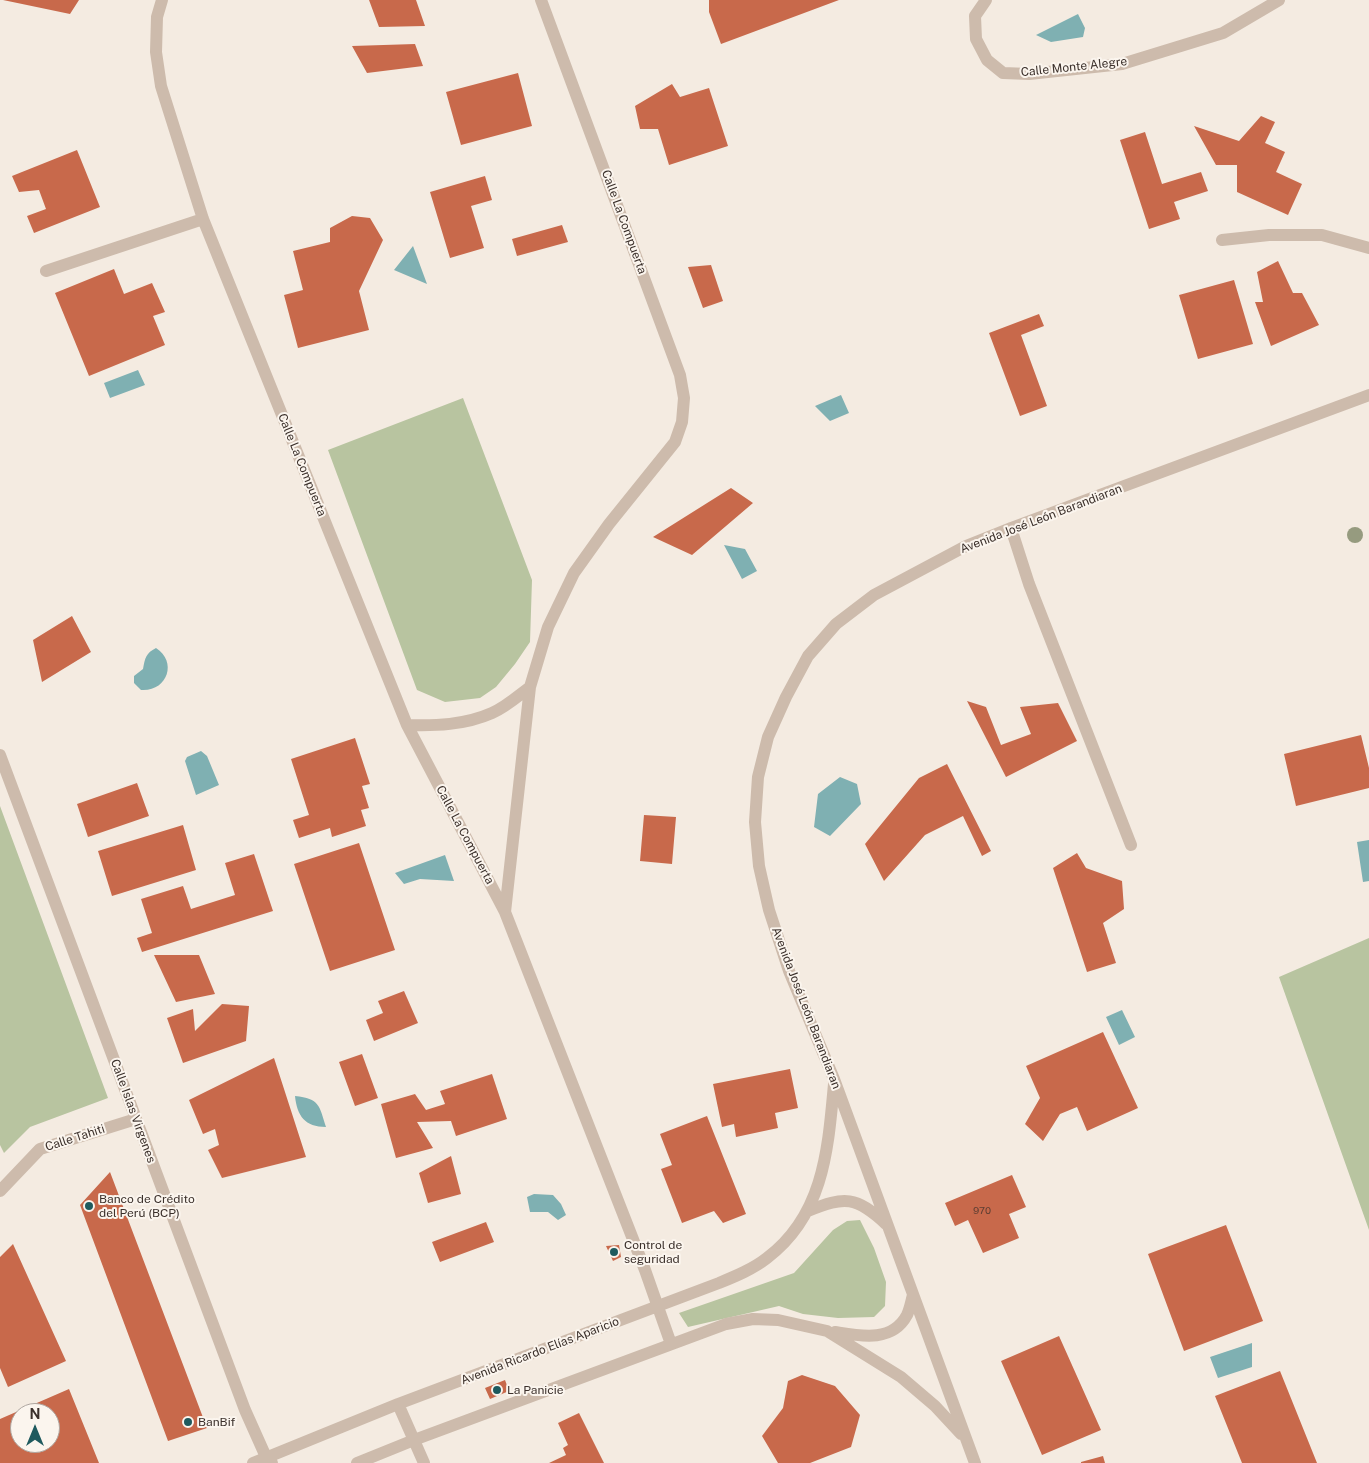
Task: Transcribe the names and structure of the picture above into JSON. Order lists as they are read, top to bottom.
{
  "streets": {
    "street": [
      "Calle Monte Alegre",
      "Calle La Compuerta",
      "Avenida José León Barandiaran",
      "Calle Islas Virgenes",
      "Calle Tahiti",
      "Avenida Ricardo Elías Aparicio"
    ]
  },
  "crossings": [
    ["Calle La Compuerta", "Avenida Ricardo Elías Aparicio"],
    ["Avenida José León Barandiaran", "Avenida Ricardo Elías Aparicio"],
    ["Calle Islas Virgenes", "Calle Tahiti"],
    ["Calle Islas Virgenes", "Avenida Ricardo Elías Aparicio"]
  ],
  "places": [
    "Banco de Crédito del Perú (BCP)",
    "Control de seguridad",
    "La Panicie",
    "BanBif"
  ],
  "house_numbers": ["970"],
  "north": "top"
}
